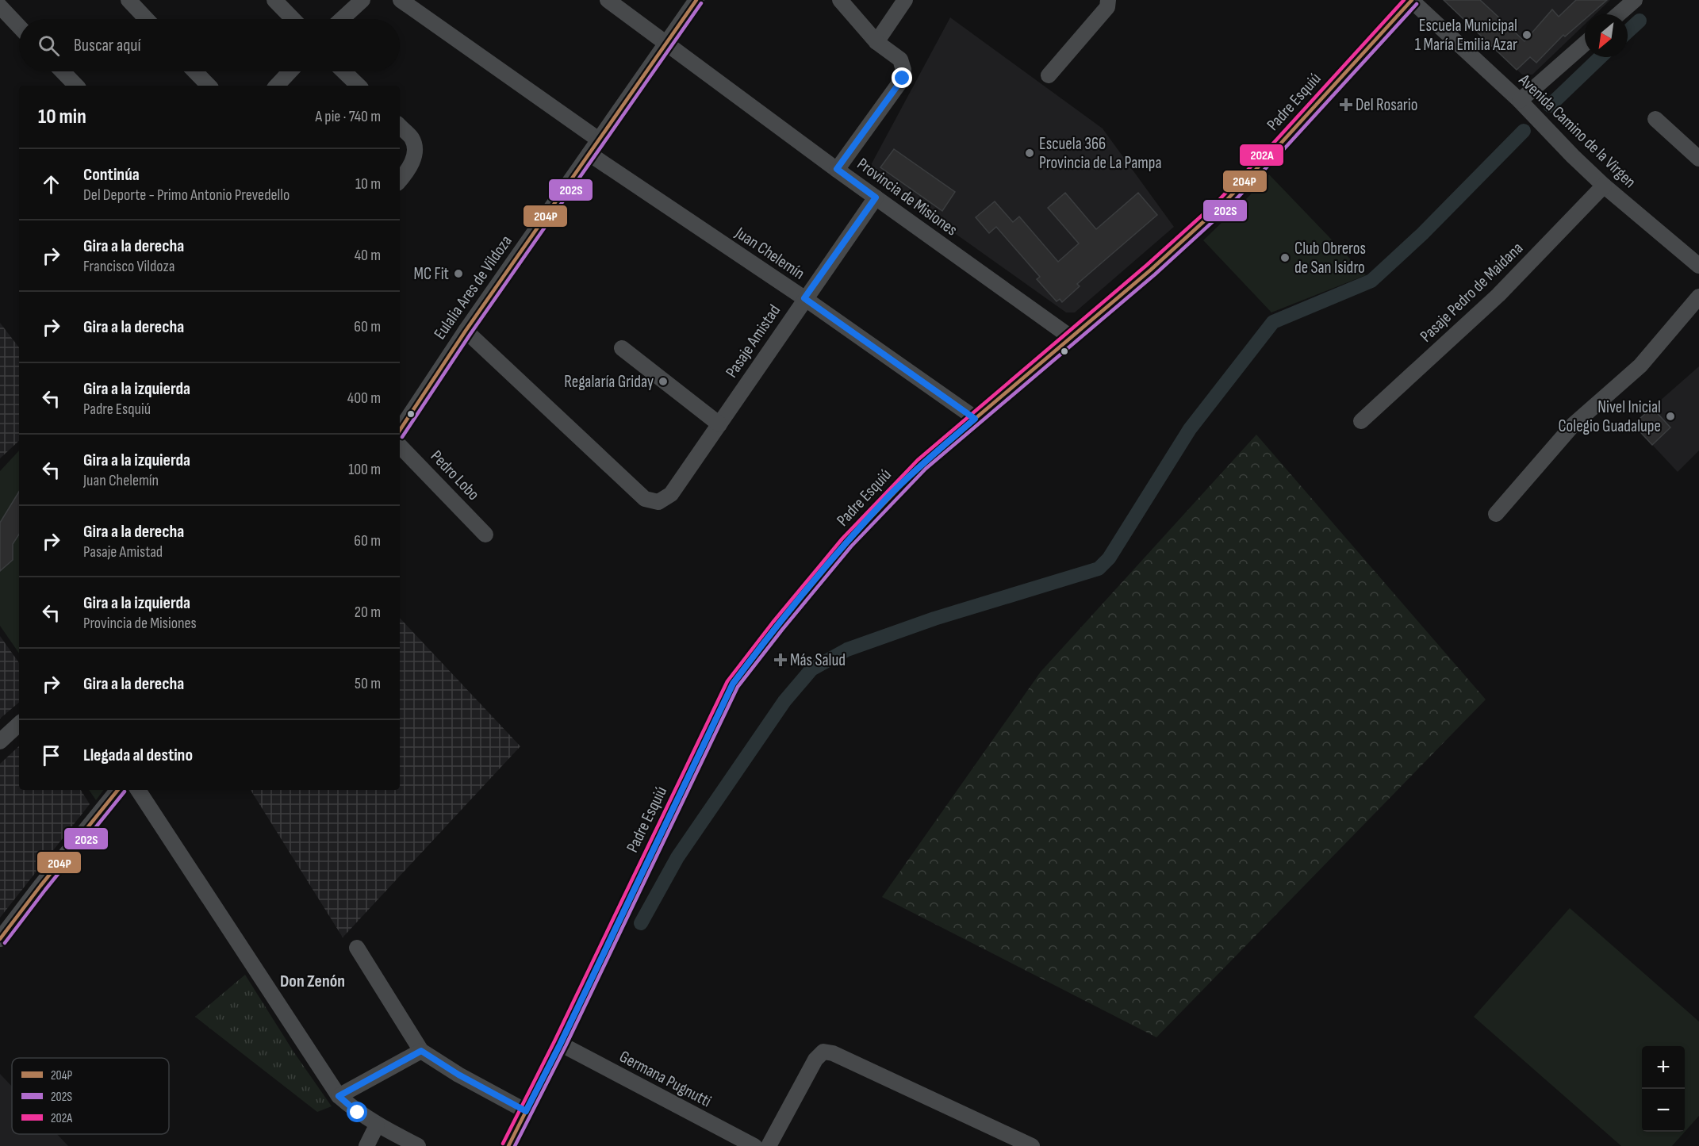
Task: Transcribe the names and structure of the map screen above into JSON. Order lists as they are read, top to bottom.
{
  "streets": {
    "street": [
      "Padre Esquiú",
      "Avenida Camino de la Virgen",
      "Provincia de Misiones",
      "Juan Chelemín",
      "Eulalia Ares de Vildoza",
      "Pasaje Pedro de Maidana",
      "Pasaje Amistad",
      "Pedro Lobo",
      "Germana Pugnutti"
    ]
  },
  "crossings": [
    ["Padre Esquiú", "Avenida Camino de la Virgen"],
    ["Padre Esquiú", "Provincia de Misiones"],
    ["Padre Esquiú", "Juan Chelemín"],
    ["Padre Esquiú", "Germana Pugnutti"],
    ["Avenida Camino de la Virgen", "Pasaje Pedro de Maidana"],
    ["Provincia de Misiones", "Eulalia Ares de Vildoza"],
    ["Provincia de Misiones", "Pasaje Amistad"],
    ["Juan Chelemín", "Eulalia Ares de Vildoza"],
    ["Juan Chelemín", "Pasaje Amistad"],
    ["Eulalia Ares de Vildoza", "Pasaje Amistad"]
  ],
  "districts": ["Don Zenón"],
  "places": {
    "other": [
      "Escuela Municipal 1 María Emilia Azar",
      "Escuela 366 Provincia de La Pampa",
      "Club Obreros de San Isidro",
      "MC Fit",
      "Regalaría Griday",
      "Nivel Inicial Colegio Guadalupe"
    ],
    "health": ["Del Rosario", "Más Salud"]
  },
  "lines": ["transit line 204P", "transit line 202A", "transit line 202S"],
  "legend": ["204P", "202S", "202A"],
  "north": "bottom left",
  "page": {
    "search": "Buscar aquí",
    "heading": ["10 min", "A pie · 740 m"],
    "list": [
      ["Continúa", "Del Deporte - Primo Antonio Prevedello", "10 m"],
      ["Gira a la derecha", "Francisco Vildoza", "40 m"],
      ["Gira a la derecha", "60 m"],
      ["Gira a la izquierda", "Padre Esquiú", "400 m"],
      ["Gira a la izquierda", "Juan Chelemín", "100 m"],
      ["Gira a la derecha", "Pasaje Amistad", "60 m"],
      ["Gira a la izquierda", "Provincia de Misiones", "20 m"],
      ["Gira a la derecha", "50 m"],
      "Llegada al destino"
    ],
    "map_buttons": ["+", "−"]
  }
}
